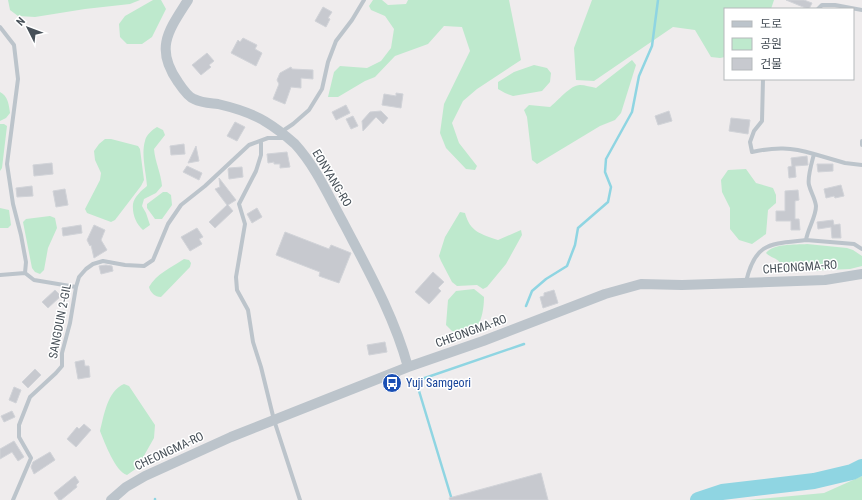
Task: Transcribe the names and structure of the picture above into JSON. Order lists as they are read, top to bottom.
{
  "streets": {
    "street": ["EONYANG-RO", "CHEONGMA-RO"],
    "lane": ["SANGDUN 2-GIL"]
  },
  "crossings": [
    ["EONYANG-RO", "CHEONGMA-RO"],
    ["EONYANG-RO", "SANGDUN 2-GIL"]
  ],
  "places": {
    "bus stop": ["Yuji Samgeori"]
  },
  "legend": ["도로", "공원", "건물"],
  "north": "top left"
}
